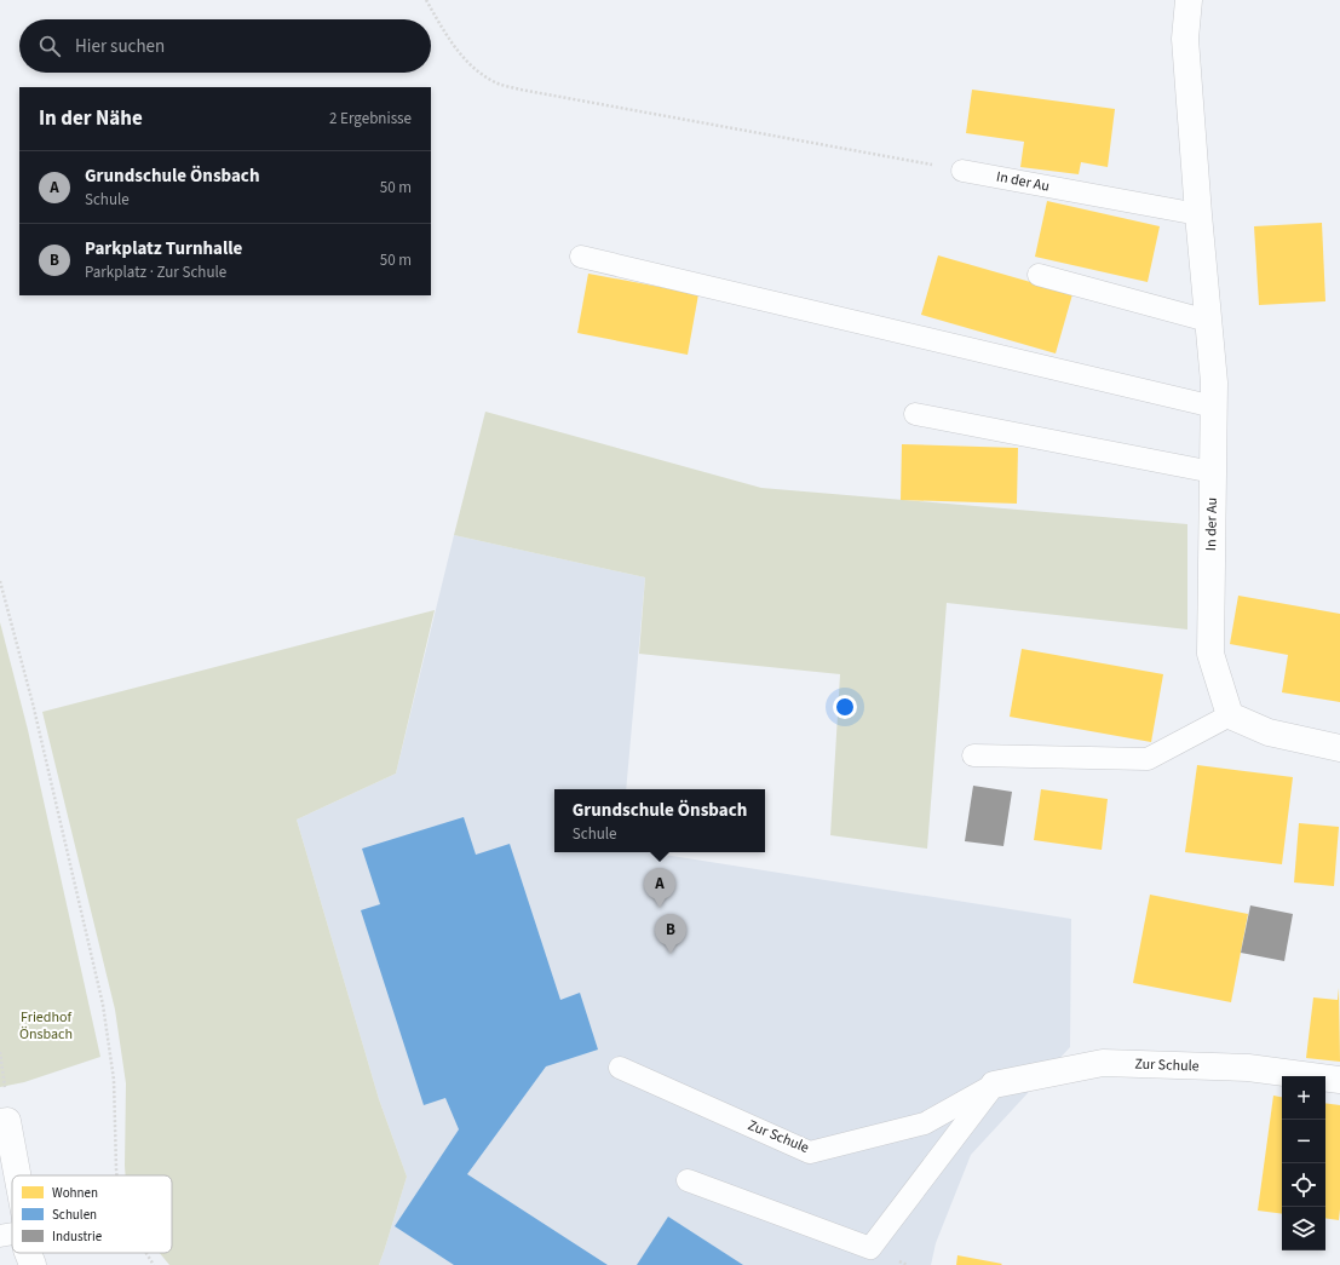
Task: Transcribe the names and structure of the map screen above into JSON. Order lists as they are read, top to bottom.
{
  "streets": {
    "street": ["In der Au", "Zur Schule"]
  },
  "parks": ["Friedhof Önsbach"],
  "legend": ["Wohnen", "Schulen", "Industrie"],
  "page": {
    "search": "Hier suchen",
    "heading": ["In der Nähe", "2 Ergebnisse"],
    "list": [
      {
        "mark": "A",
        "name": "Grundschule Önsbach",
        "note": "Schule",
        "value": "50 m"
      },
      {
        "mark": "B",
        "name": "Parkplatz Turnhalle",
        "note": "Parkplatz · Zur Schule",
        "value": "50 m"
      }
    ],
    "popup": ["Grundschule Önsbach", "Schule"],
    "pins": ["A", "B"],
    "map_buttons": ["+", "−"]
  }
}
